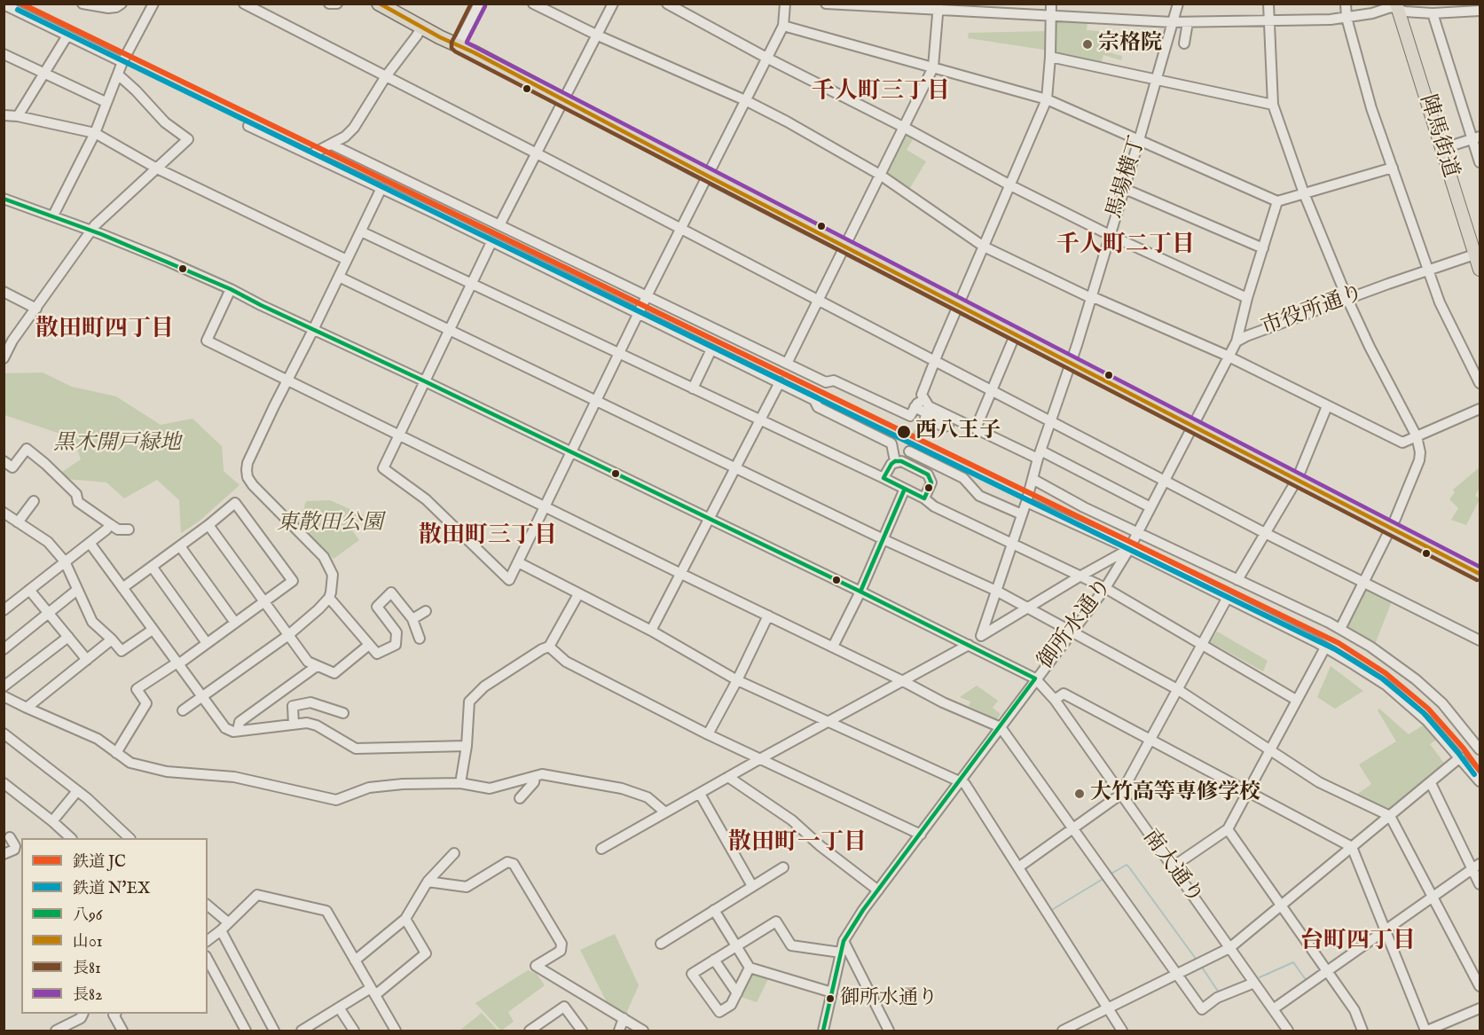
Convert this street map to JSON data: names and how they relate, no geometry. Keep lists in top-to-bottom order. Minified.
{"streets":{"main road":["陣馬街道"],"street":["馬場横丁","市役所通り","御所水通り","南大通り"]},"crossings":[["陣馬街道","市役所通り"],["市役所通り","御所水通り"],["御所水通り","南大通り"]],"districts":["千人町三丁目","千人町二丁目","散田町四丁目","散田町三丁目","散田町一丁目","台町四丁目"],"parks":["黒木開戸緑地","東散田公園"],"places":["宗格院","西八王子","大竹高等専修学校","御所水通り"],"lines":["rail line JC","transit line 山01","transit line 長81","transit line 長82","rail line N'EX","transit line 八96"],"legend":["鉄道 JC","鉄道 N'EX","八96","山01","長81","長82"]}
